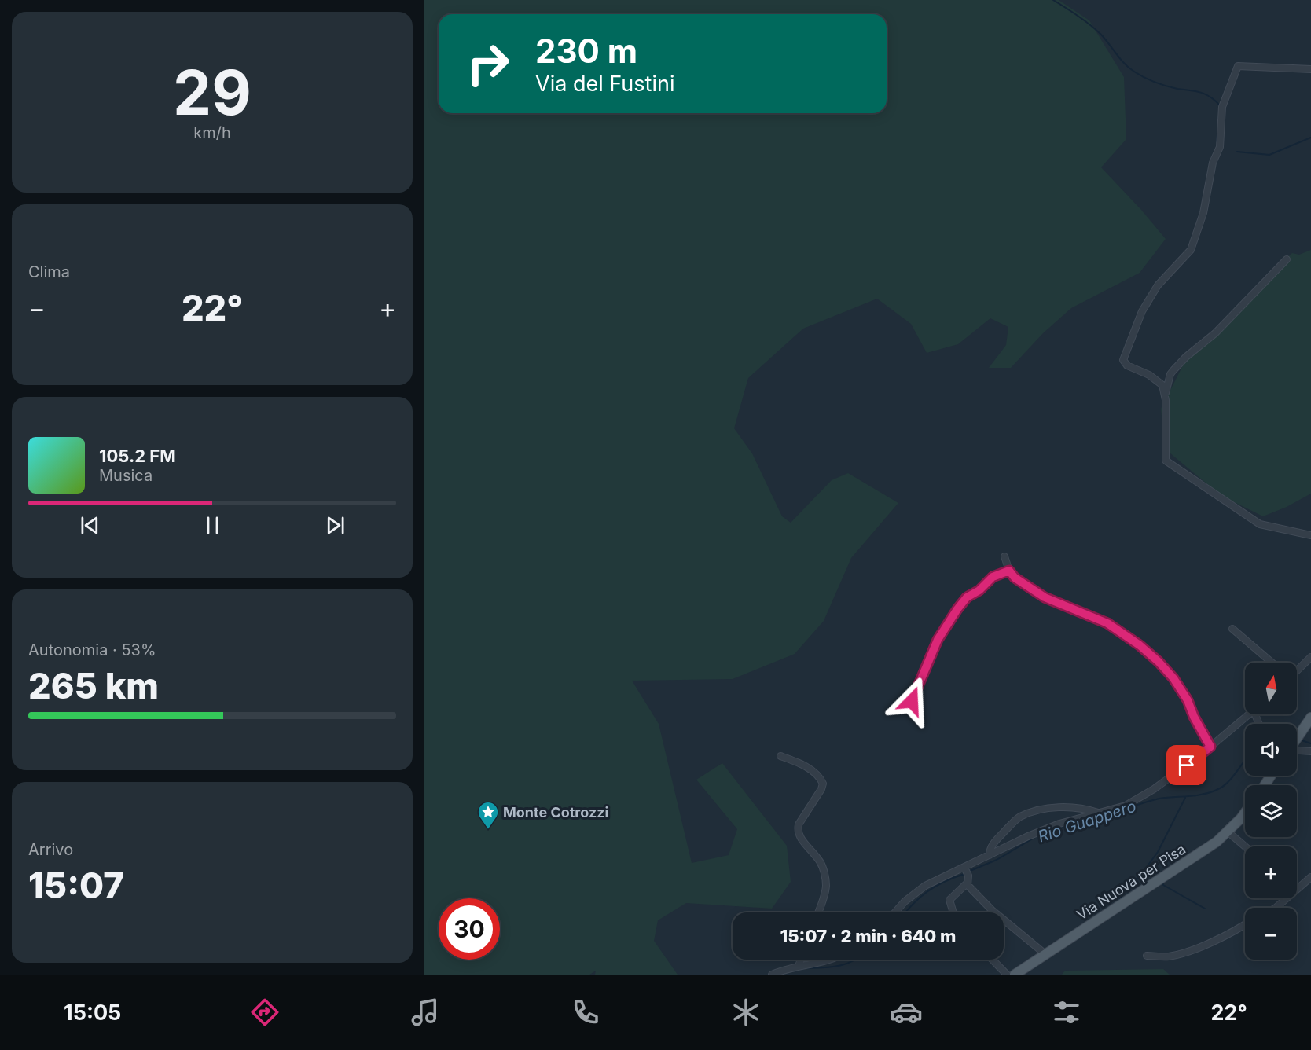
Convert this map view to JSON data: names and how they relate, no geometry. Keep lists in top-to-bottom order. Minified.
{"streets":{"main road":["Via Nuova per Pisa"]},"water":["Rio Guappero"],"places":{"place":["Monte Cotrozzi"]},"north":"top","page":{"tile":[["29","km/h"],"Clima",["Autonomia · 53%","265 km"],["Arrivo","15:07"]],"turn":["230 m","Via del Fustini"],"heat":["−","22°","+"],"song":["105.2 FM","Musica"],"map_buttons":["+","−"],"limit":"30","trip":"15:07 · 2 min · 640 m","tabs":["15:05","22°"]}}
